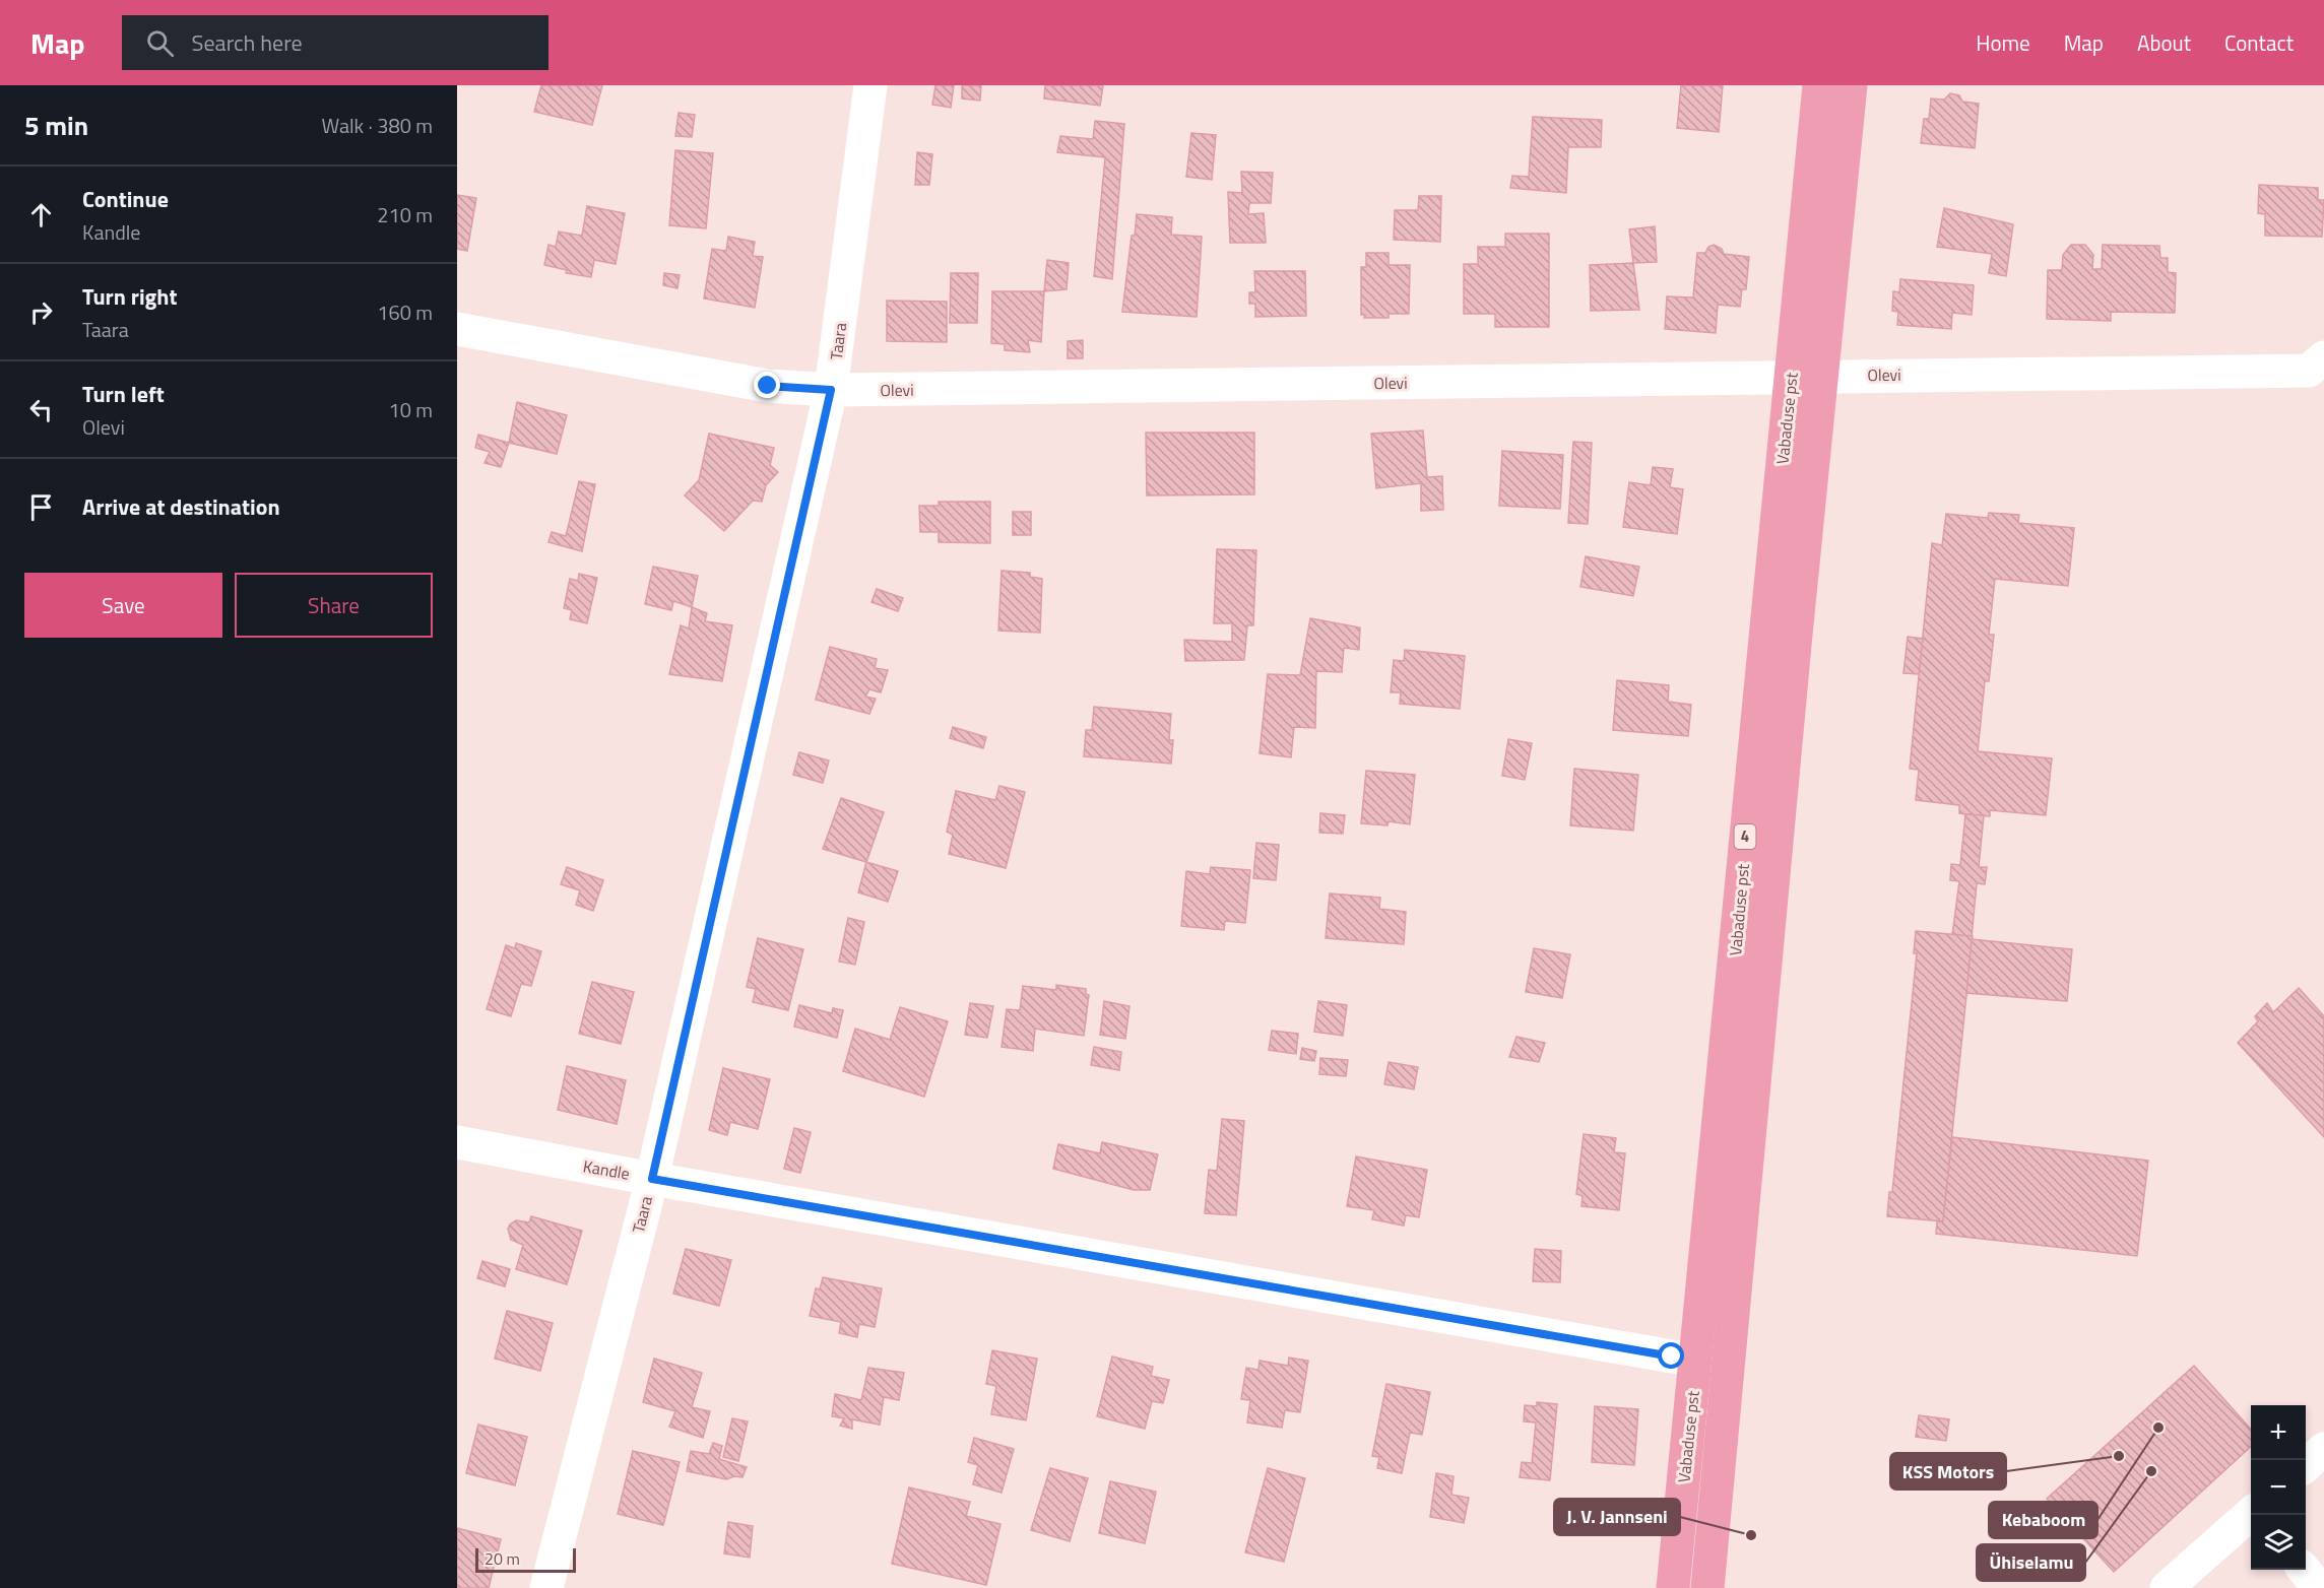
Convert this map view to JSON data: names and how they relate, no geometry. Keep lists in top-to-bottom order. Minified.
{"streets":{"highway":["Vabaduse pst","4"],"street":["Taara","Olevi","Kandle"]},"crossings":[["Taara","Olevi"],["Taara","Kandle"],["Olevi","Vabaduse pst"],["Vabaduse pst","Kandle"]],"places":["Kebaboom","KSS Motors","Ühiselamu","J. V. Jannseni"],"scale_bar":"20 m","page":{"header":"Map","search":"Search here","nav":["Home","Map","About","Contact"],"heading":["5 min","Walk · 380 m"],"list":[["Continue","Kandle","210 m"],["Turn right","Taara","160 m"],["Turn left","Olevi","10 m"],"Arrive at destination"],"buttons":["Save","Share"],"map_buttons":["+","−"],"scale":"20 m"}}
